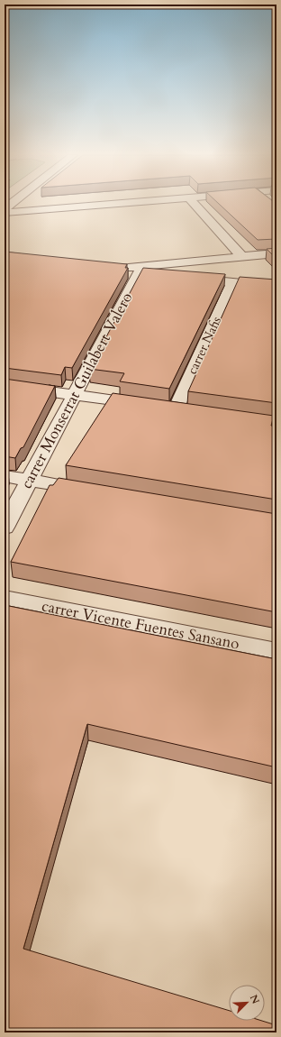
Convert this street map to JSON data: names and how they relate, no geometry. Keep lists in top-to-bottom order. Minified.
{"streets":{"street":["carrer Nafis","carrer Monserrat Guilabert Valero","carrer Vicente Fuentes Sansano"]},"crossings":[["carrer Nafis","carrer Monserrat Guilabert Valero"]],"north":"top right"}
